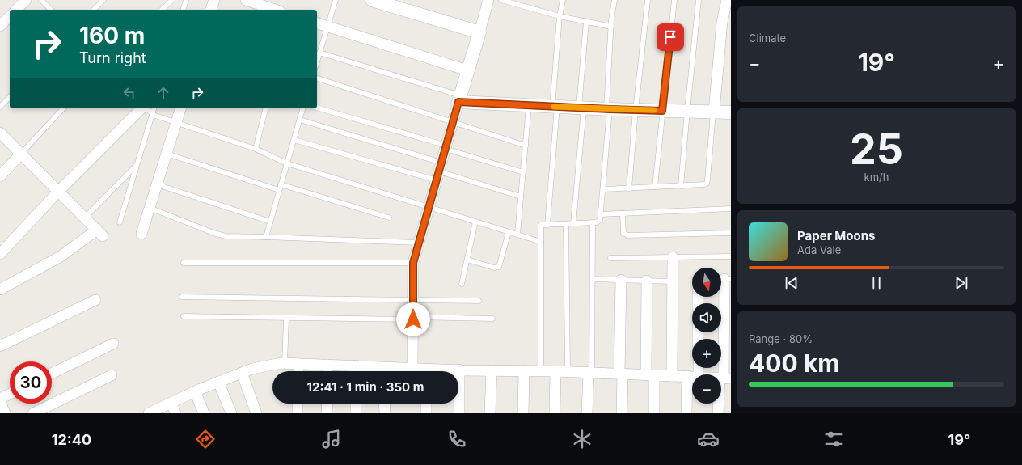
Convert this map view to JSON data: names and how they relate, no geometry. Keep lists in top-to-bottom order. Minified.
{"north":"bottom","page":{"tile":["Climate",["25","km/h"],["Range · 80%","400 km"]],"turn":["160 m","Turn right"],"heat":["−","19°","+"],"song":["Paper Moons","Ada Vale"],"map_buttons":["+","−"],"limit":"30","trip":"12:41 · 1 min · 350 m","tabs":["12:40","19°"]}}
